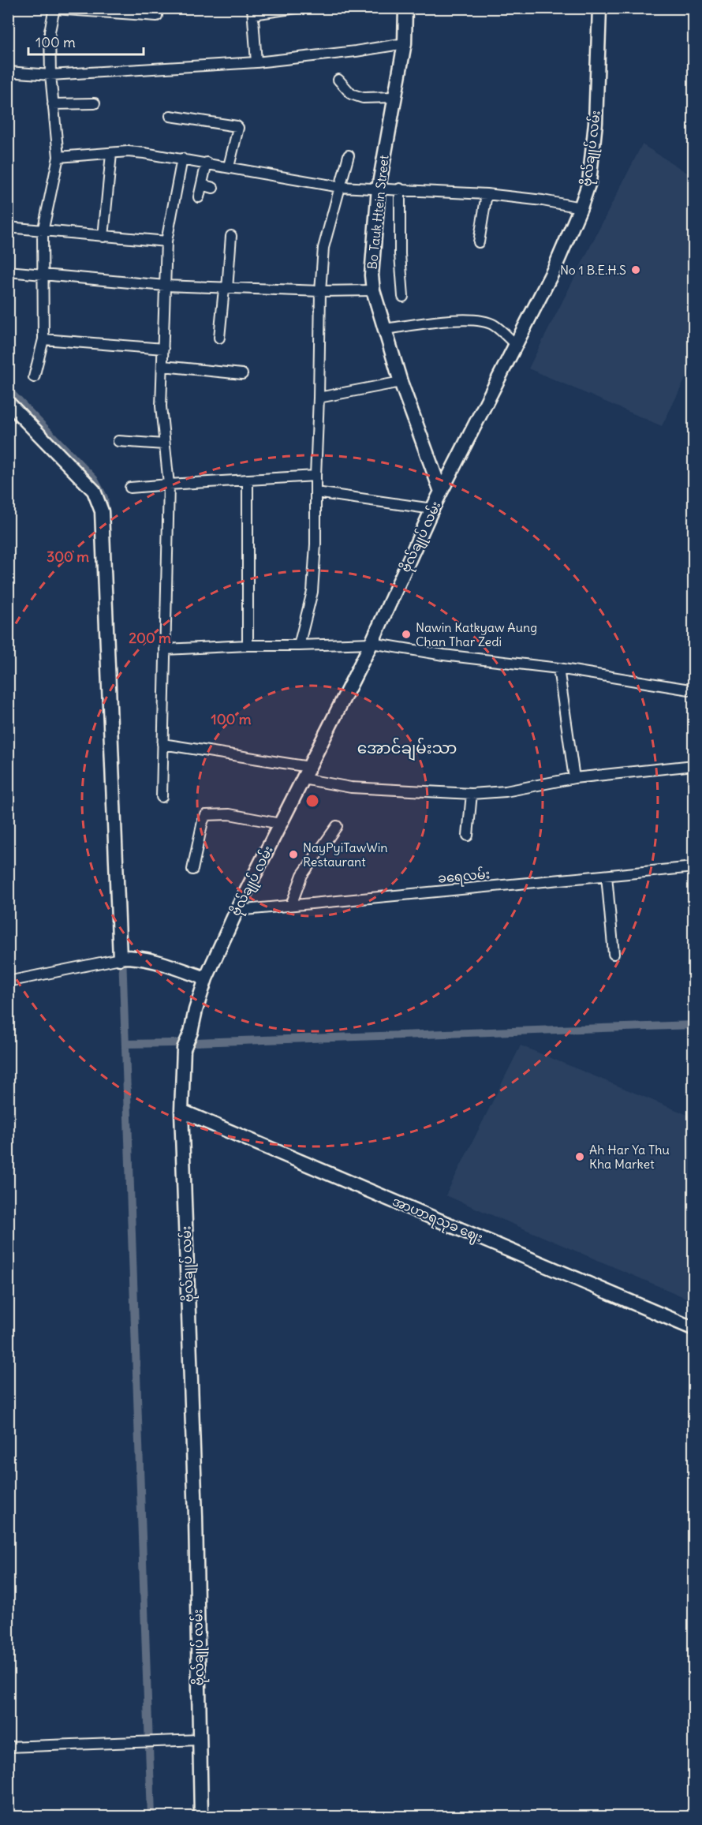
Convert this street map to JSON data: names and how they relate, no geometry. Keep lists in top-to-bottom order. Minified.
{"streets":{"main road":["ဗိုလ်ချုပ် လမ်း","Bo Tauk Htein Street","အာဟာရသုခ ဈေး"],"street":["ခရေလမ်း"]},"crossings":[["ဗိုလ်ချုပ် လမ်း","Bo Tauk Htein Street"],["ဗိုလ်ချုပ် လမ်း","ခရေလမ်း"],["ဗိုလ်ချုပ် လမ်း","အာဟာရသုခ ဈေး"]],"districts":["အောင်ချမ်းသာ"],"places":["No 1 B.E.H.S","Nawin Katkyaw Aung Chan Thar Zedi","NayPyiTawWin Restaurant","Ah Har Ya Thu Kha Market"],"scale_bar":"100 m","rings":["300 m","200 m","100 m"]}
